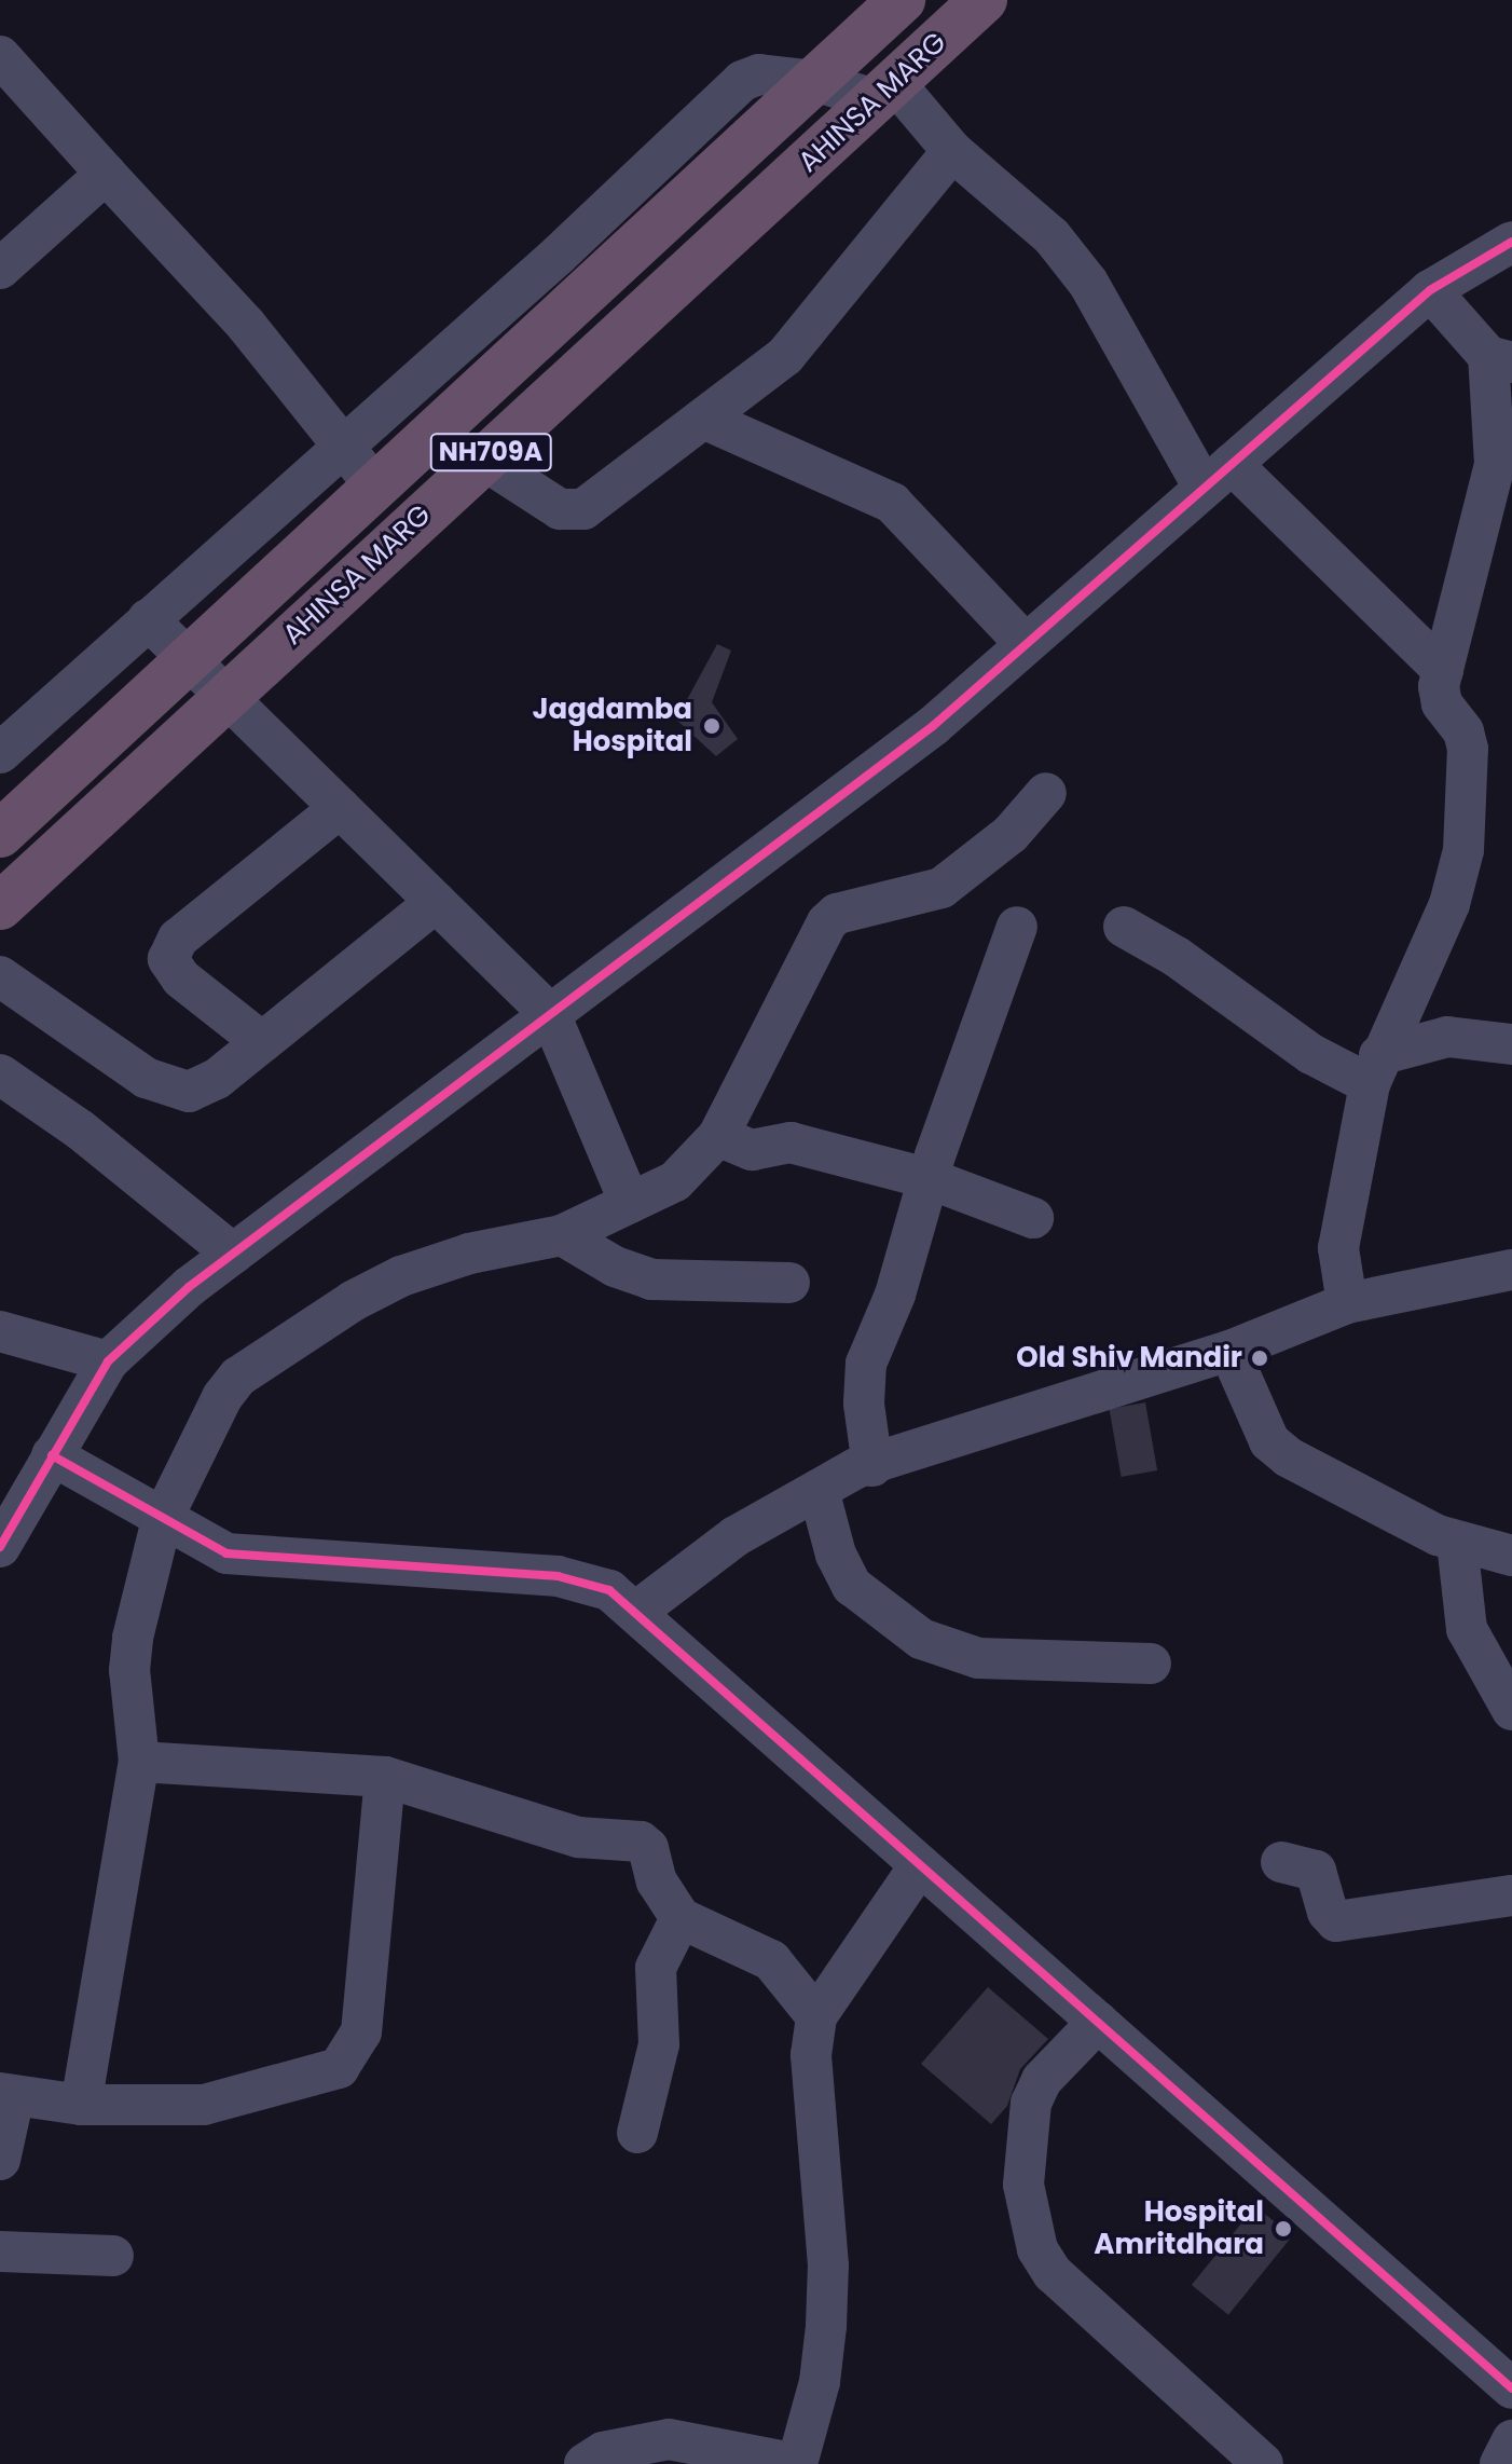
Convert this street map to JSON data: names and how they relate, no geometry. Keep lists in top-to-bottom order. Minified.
{"streets":{"highway":["AHINSA MARG","NH709A"]},"places":["Jagdamba Hospital","Old Shiv Mandir","Hospital Amritdhara"]}
